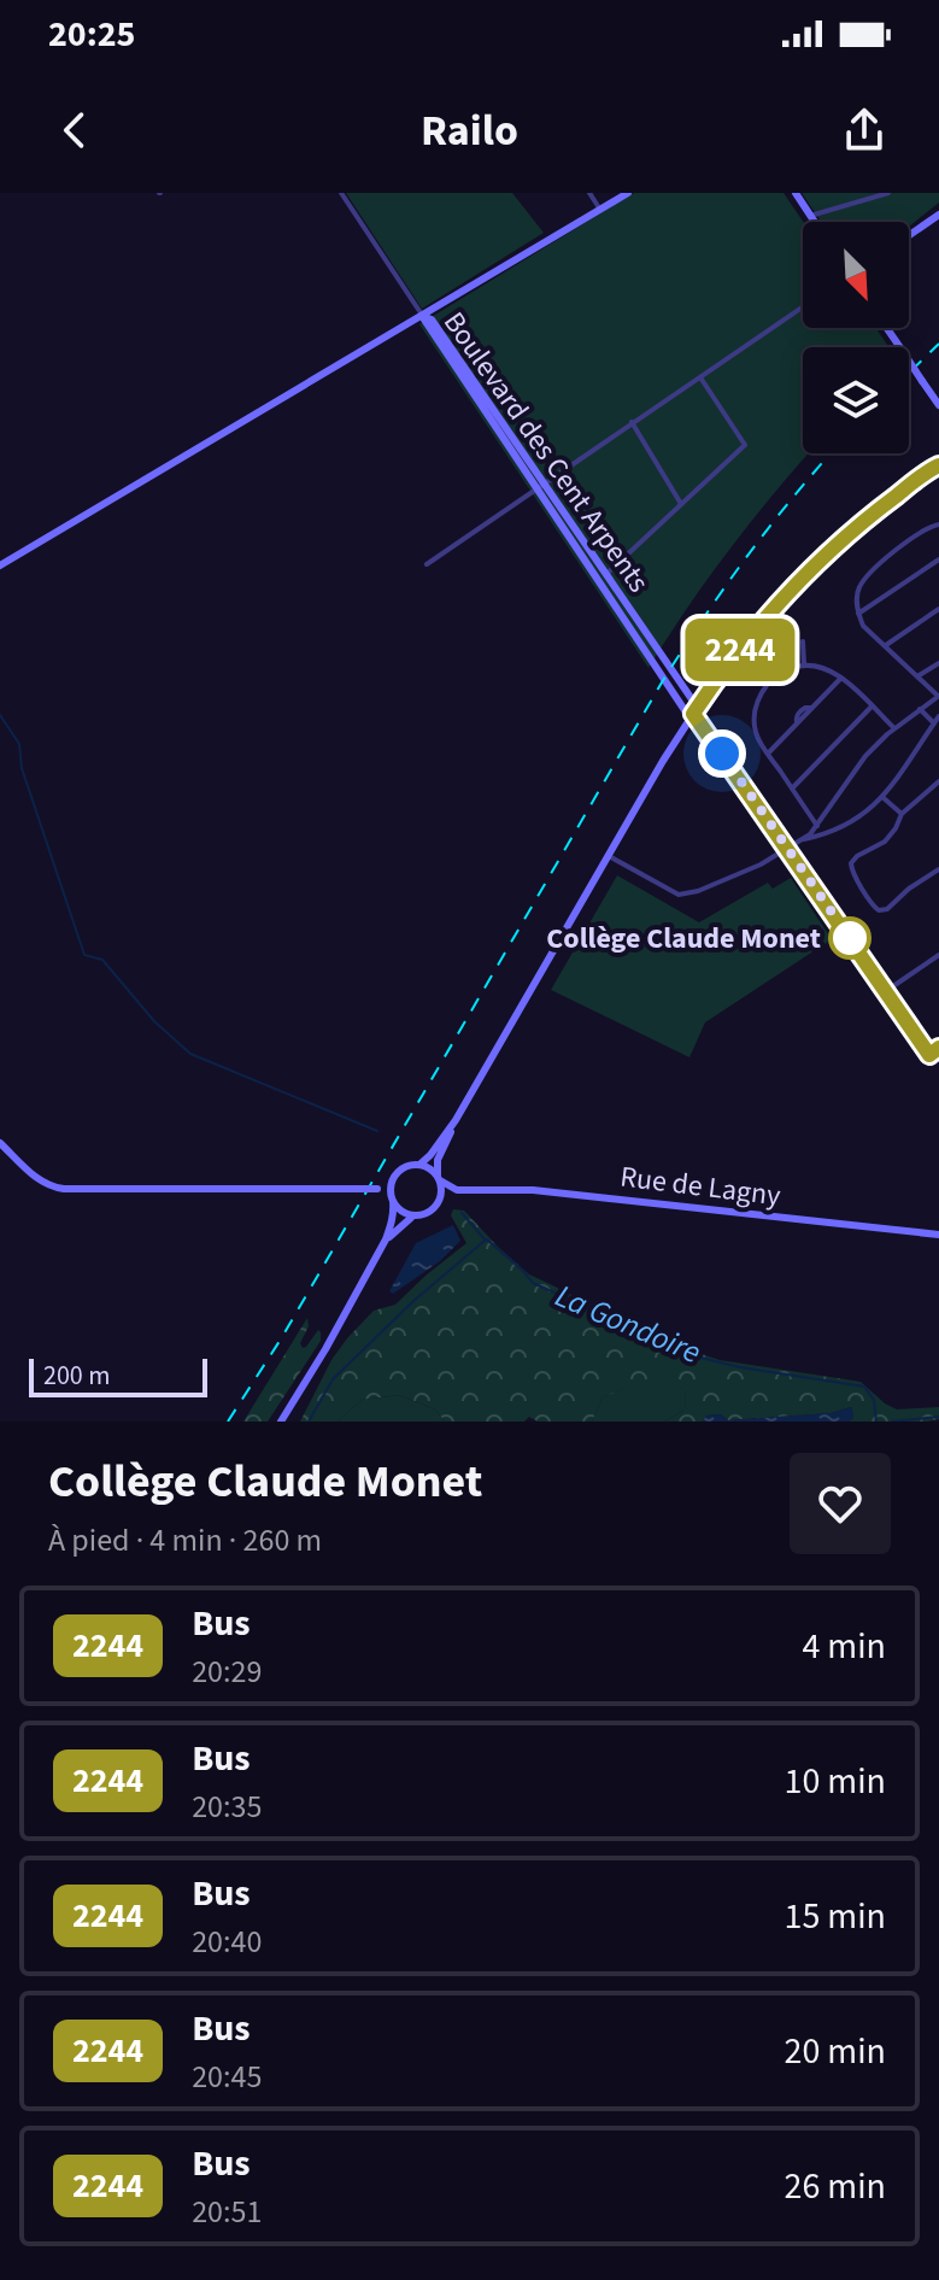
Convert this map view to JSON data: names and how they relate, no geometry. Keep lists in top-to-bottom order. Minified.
{"streets":{"main road":["Boulevard des Cent Arpents","Rue de Lagny"]},"water":["La Gondoire"],"places":["Collège Claude Monet"],"lines":["bus line 2244"],"scale_bar":"200 m","north":"bottom right","page":{"status":"20:25","header":"Railo","on_map":"2244","scale":"200 m","heading":["Collège Claude Monet","À pied · 4 min · 260 m"],"list":[{"mark":"2244","name":"Bus","note":"20:29","value":"4 min"},{"mark":"2244","name":"Bus","note":"20:35","value":"10 min"},{"mark":"2244","name":"Bus","note":"20:40","value":"15 min"},{"mark":"2244","name":"Bus","note":"20:45","value":"20 min"},{"mark":"2244","name":"Bus","note":"20:51","value":"26 min"}]}}
